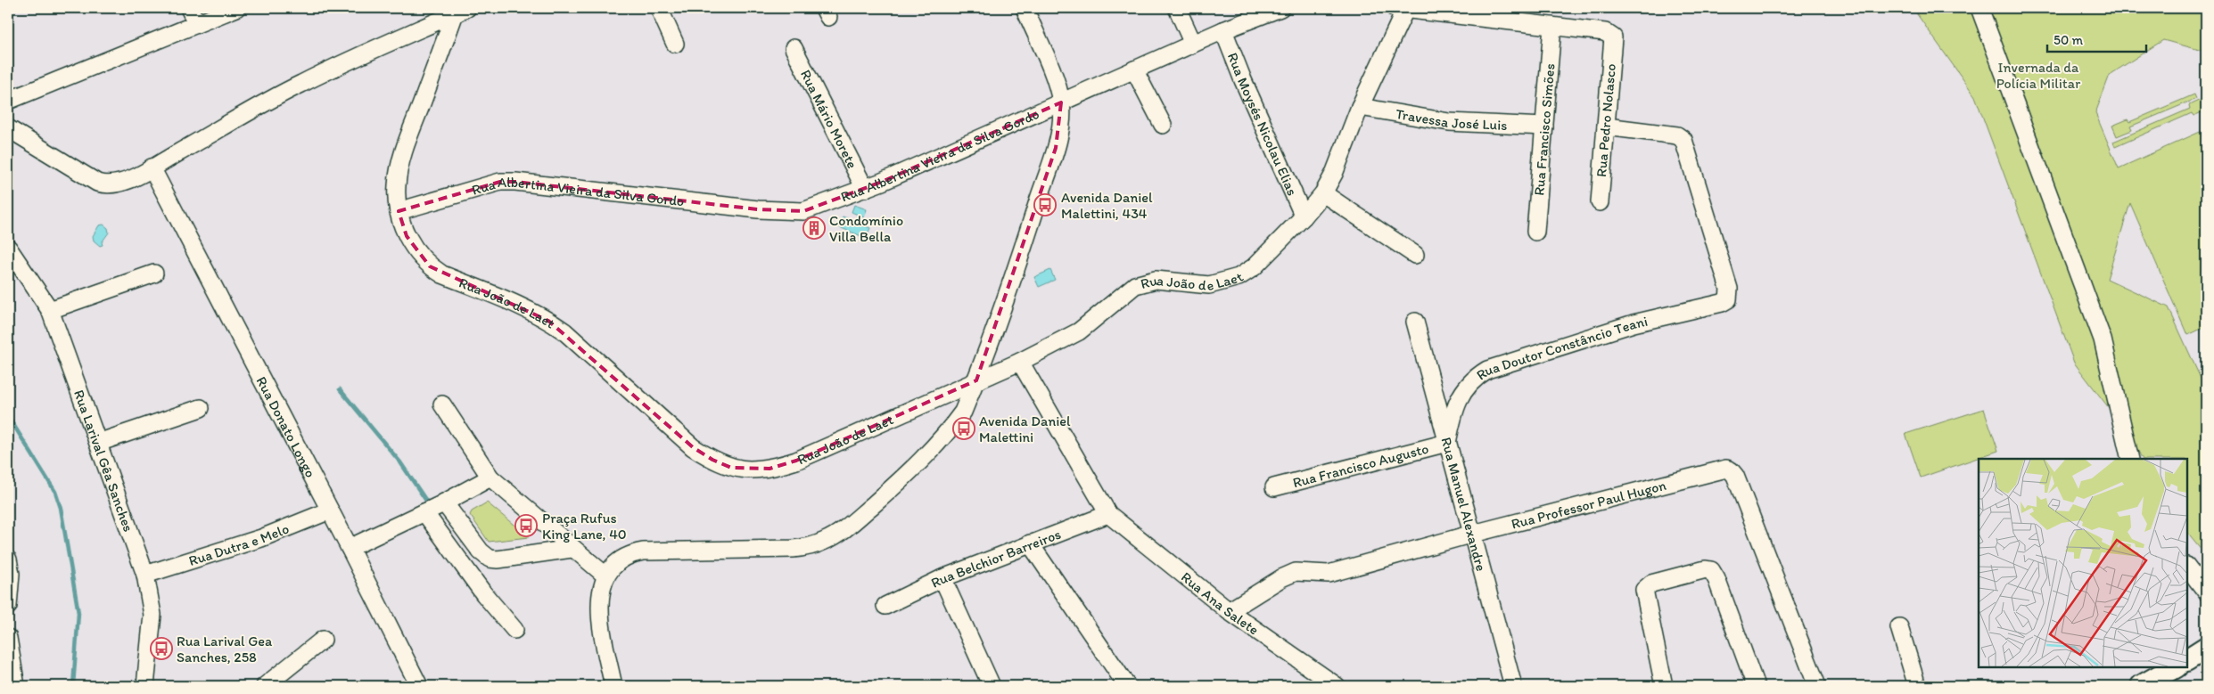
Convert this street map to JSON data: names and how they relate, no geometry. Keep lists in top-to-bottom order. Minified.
{"streets":{"street":["Rua Mário Morete","Travessa José Luis","Rua Pedro Nolasco","Rua Moysés Nicolau Elias","Rua Francisco Simões","Rua Albertina Vieira da Silva Gordo","Rua João de Laet","Rua Doutor Constâncio Teani","Rua Donato Longo","Rua Larival Gêa Sanches","Rua Francisco Augusto","Rua Professor Paul Hugon","Rua Manuel Alexandre","Rua Dutra e Melo","Rua Belchior Barreiros","Rua Ana Salete"]},"crossings":[["Rua Mário Morete","Rua Albertina Vieira da Silva Gordo"],["Travessa José Luis","Rua Francisco Simões"],["Travessa José Luis","Rua João de Laet"],["Rua Pedro Nolasco","Rua Francisco Simões"],["Rua Pedro Nolasco","Rua Doutor Constâncio Teani"],["Rua Moysés Nicolau Elias","Rua Albertina Vieira da Silva Gordo"],["Rua Moysés Nicolau Elias","Rua João de Laet"],["Rua Albertina Vieira da Silva Gordo","Rua João de Laet"],["Rua João de Laet","Rua Donato Longo"],["Rua Doutor Constâncio Teani","Rua Francisco Augusto"],["Rua Doutor Constâncio Teani","Rua Manuel Alexandre"],["Rua Donato Longo","Rua Dutra e Melo"],["Rua Larival Gêa Sanches","Rua Dutra e Melo"],["Rua Francisco Augusto","Rua Manuel Alexandre"],["Rua Professor Paul Hugon","Rua Manuel Alexandre"],["Rua Professor Paul Hugon","Rua Ana Salete"],["Rua Belchior Barreiros","Rua Ana Salete"]],"parks":["Invernada da Polícia Militar"],"places":{"bus stop":["Avenida Daniel Malettini, 434","Avenida Daniel Malettini","Praça Rufus King Lane, 40","Rua Larival Gea Sanches, 258"],"building":["Condomínio Villa Bella"]},"scale_bar":"50 m"}
